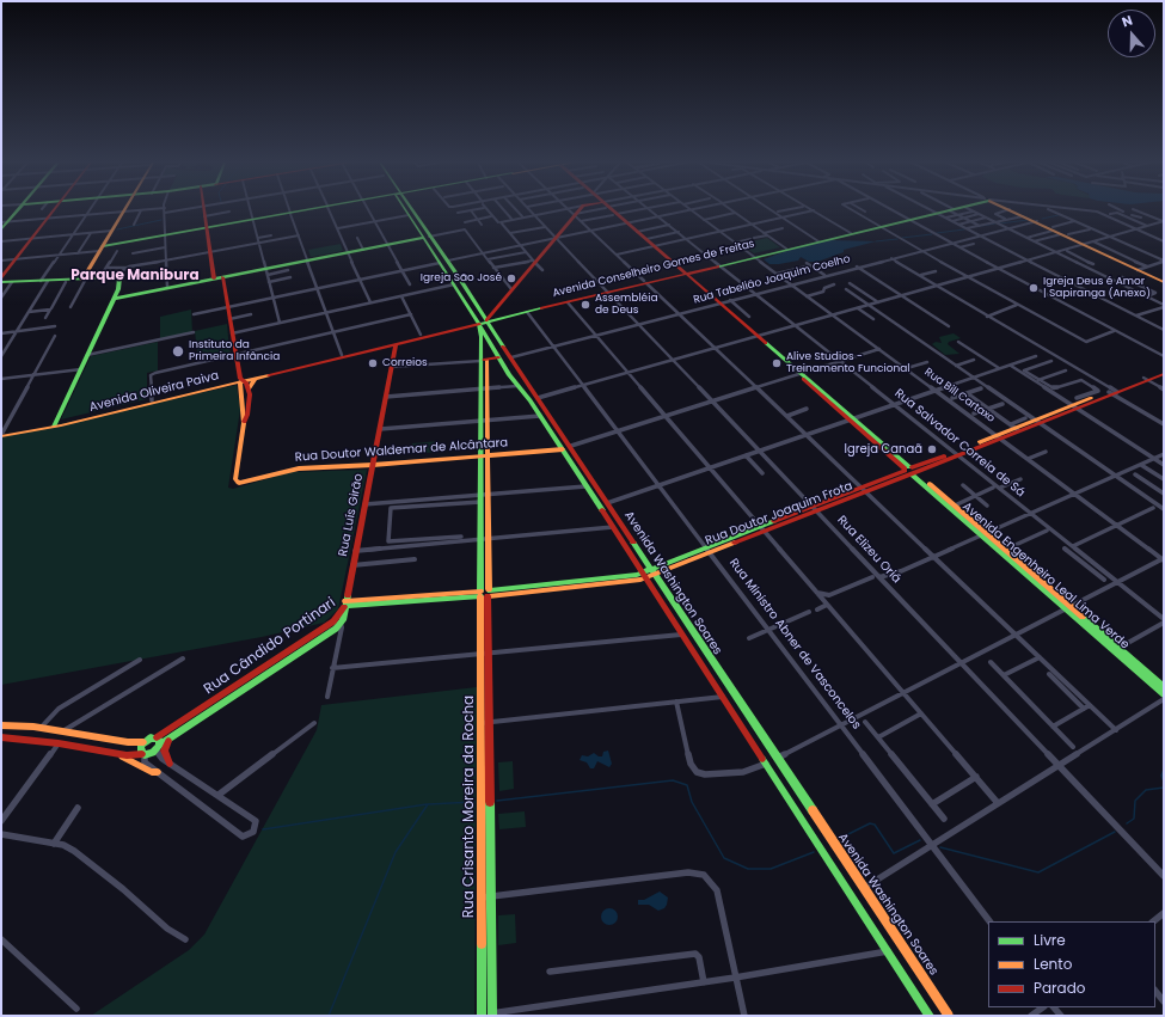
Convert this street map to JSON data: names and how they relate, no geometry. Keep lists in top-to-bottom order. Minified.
{"streets":{"main road":["Avenida Conselheiro Gomes de Freitas","Avenida Oliveira Paiva","Rua Doutor Waldemar de Alcântara","Rua Doutor Joaquim Frota","Rua Luís Girão","Avenida Engenheiro Leal Lima Verde","Avenida Washington Soares","Rua Cândido Portinari","Rua Crisanto Moreira da Rocha"],"street":["Rua Tabelião Joaquim Coelho","Rua Bill Cartaxo","Rua Salvador Correia de Sá","Rua Elizeu Oriá","Rua Ministro Abner de Vasconcelos"]},"crossings":[["Avenida Conselheiro Gomes de Freitas","Avenida Oliveira Paiva"],["Avenida Conselheiro Gomes de Freitas","Rua Bill Cartaxo"],["Avenida Conselheiro Gomes de Freitas","Rua Salvador Correia de Sá"],["Avenida Conselheiro Gomes de Freitas","Rua Elizeu Oriá"],["Avenida Conselheiro Gomes de Freitas","Avenida Engenheiro Leal Lima Verde"],["Avenida Conselheiro Gomes de Freitas","Avenida Washington Soares"],["Avenida Conselheiro Gomes de Freitas","Rua Ministro Abner de Vasconcelos"],["Avenida Conselheiro Gomes de Freitas","Rua Crisanto Moreira da Rocha"],["Rua Tabelião Joaquim Coelho","Rua Bill Cartaxo"],["Rua Tabelião Joaquim Coelho","Rua Salvador Correia de Sá"],["Rua Tabelião Joaquim Coelho","Rua Elizeu Oriá"],["Rua Tabelião Joaquim Coelho","Avenida Engenheiro Leal Lima Verde"],["Rua Tabelião Joaquim Coelho","Avenida Washington Soares"],["Rua Tabelião Joaquim Coelho","Rua Ministro Abner de Vasconcelos"],["Avenida Oliveira Paiva","Rua Luís Girão"],["Avenida Oliveira Paiva","Avenida Washington Soares"],["Avenida Oliveira Paiva","Rua Crisanto Moreira da Rocha"],["Rua Bill Cartaxo","Rua Doutor Joaquim Frota"],["Rua Salvador Correia de Sá","Rua Doutor Joaquim Frota"],["Rua Doutor Waldemar de Alcântara","Rua Luís Girão"],["Rua Doutor Waldemar de Alcântara","Avenida Washington Soares"],["Rua Doutor Waldemar de Alcântara","Rua Crisanto Moreira da Rocha"],["Rua Doutor Joaquim Frota","Rua Luís Girão"],["Rua Doutor Joaquim Frota","Rua Elizeu Oriá"],["Rua Doutor Joaquim Frota","Avenida Engenheiro Leal Lima Verde"],["Rua Doutor Joaquim Frota","Avenida Washington Soares"],["Rua Doutor Joaquim Frota","Rua Ministro Abner de Vasconcelos"],["Rua Doutor Joaquim Frota","Rua Cândido Portinari"],["Rua Doutor Joaquim Frota","Rua Crisanto Moreira da Rocha"],["Rua Luís Girão","Rua Cândido Portinari"],["Avenida Washington Soares","Rua Crisanto Moreira da Rocha"]],"districts":["Parque Manibura"],"places":["Igreja São José","Igreja Deus é Amor | Sapiranga (Anexo)","Assembléia de Deus","Instituto da Primeira Infância","Correios","Alive Studios - Treinamento Funcional","Igreja Canaã"],"legend":["Livre","Lento","Parado"],"north":"top"}
